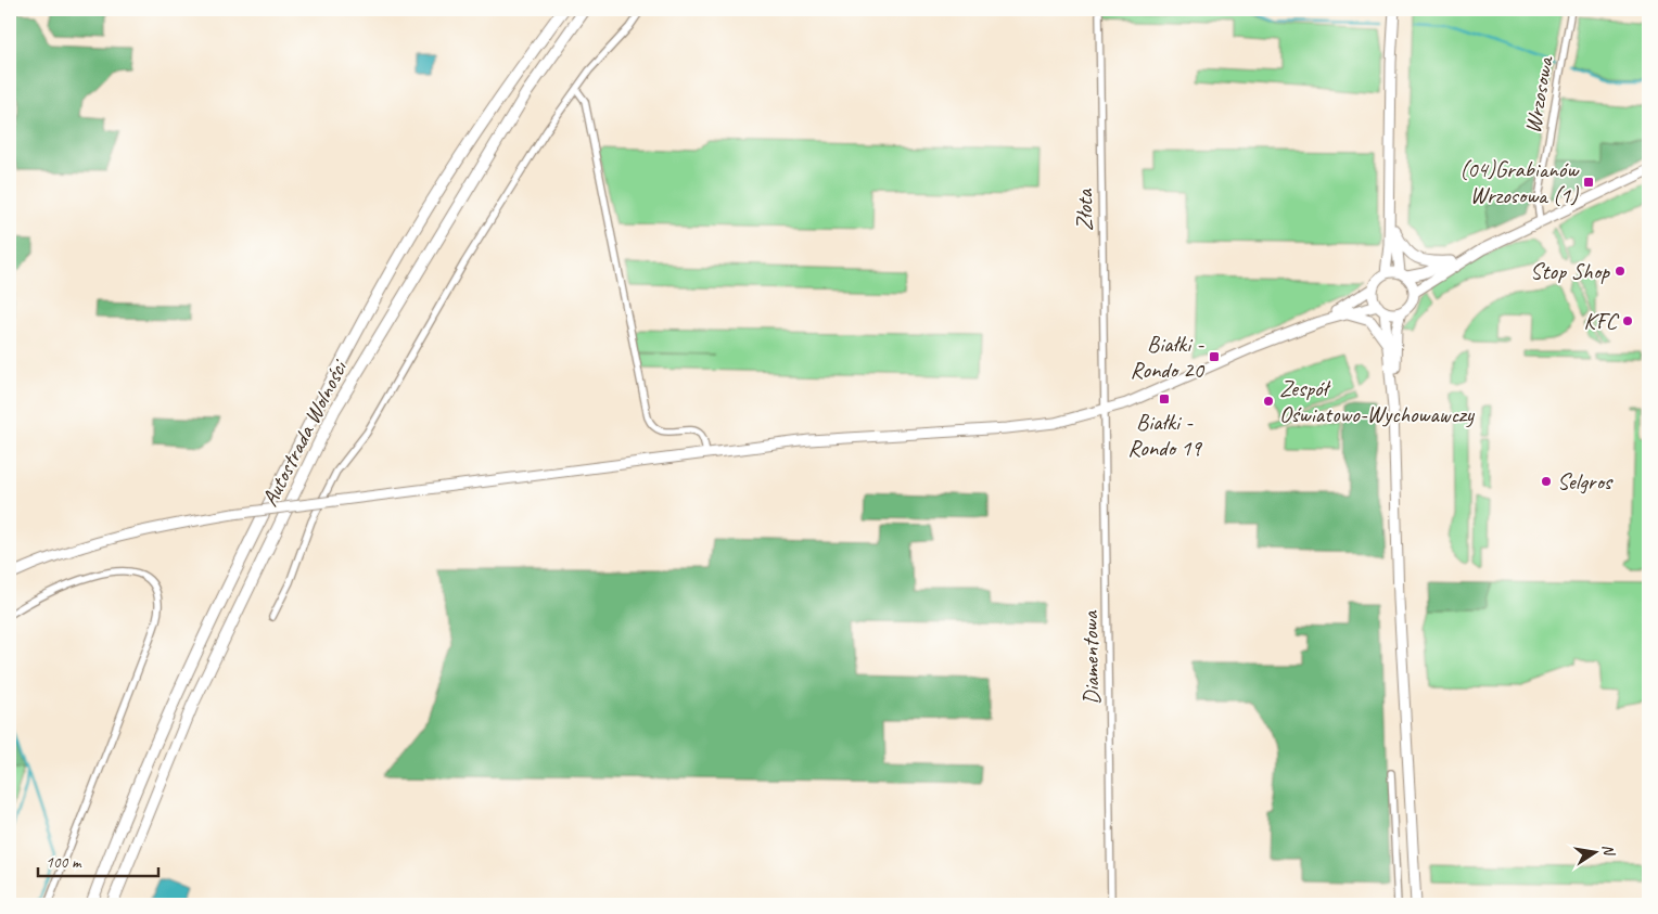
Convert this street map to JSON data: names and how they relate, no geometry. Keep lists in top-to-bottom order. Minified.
{"streets":{"highway":["Autostrada Wolności"],"street":["Wrzosowa","Złota","Diamentowa"]},"crossings":[["Złota","Diamentowa"]],"places":{"transit":["(04)Grabianów Wrzosowa (1)","Białki - Rondo 20","Białki - Rondo 19"],"other":["Stop Shop","KFC","Zespół Oświatowo-Wychowawczy","Selgros"]},"scale_bar":"100 m","north":"right"}
